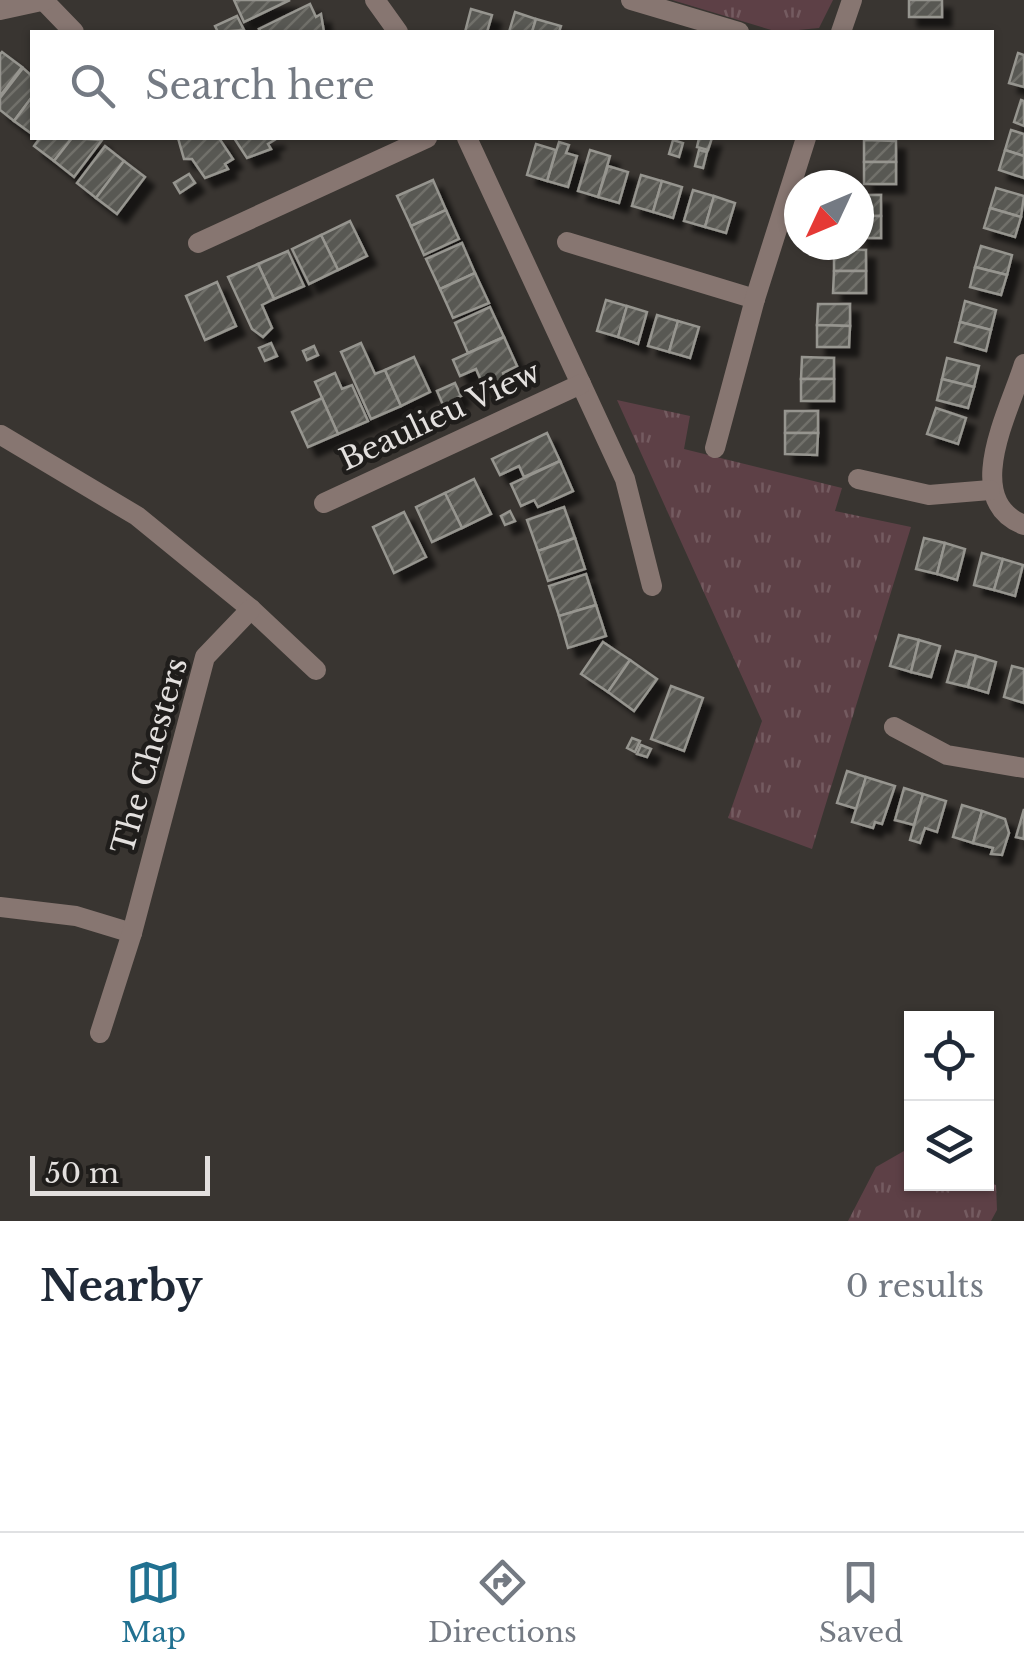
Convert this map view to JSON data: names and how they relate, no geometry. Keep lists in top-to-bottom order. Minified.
{"streets":{"street":["Beaulieu View","The Chesters"]},"scale_bar":"50 m","north":"bottom left","page":{"search":"Search here","scale":"50 m","heading":["Nearby","0 results"],"nav":["Map","Directions","Saved"]}}
